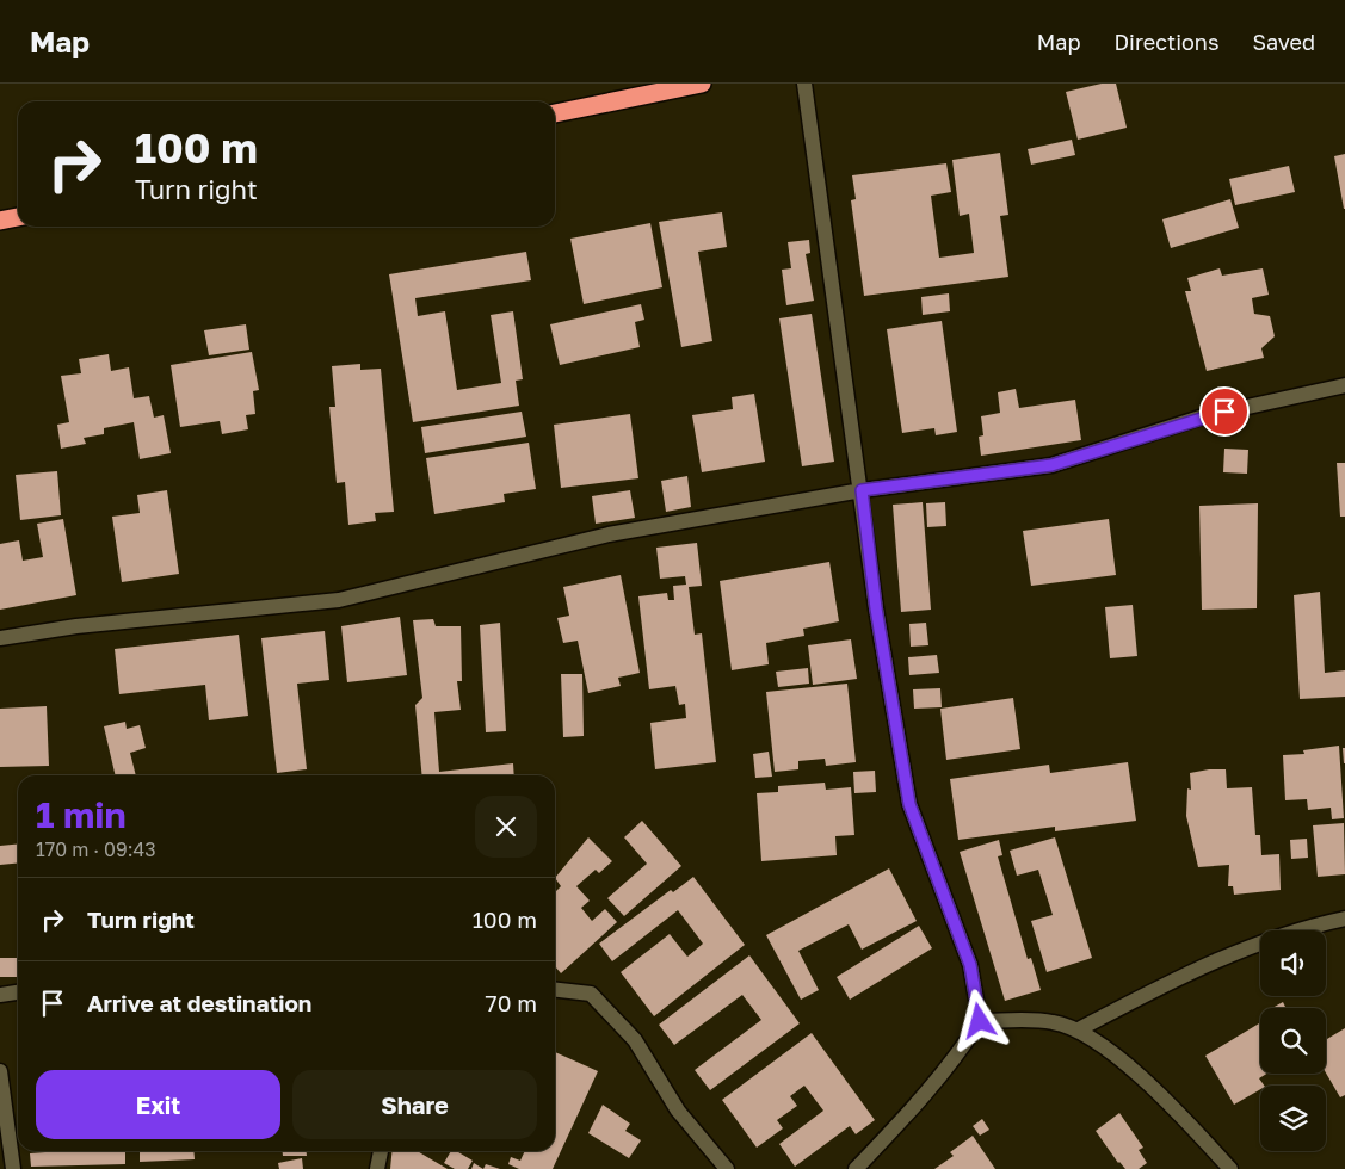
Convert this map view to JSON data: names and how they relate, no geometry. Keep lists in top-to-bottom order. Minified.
{"page":{"header":"Map","nav":["Map","Directions","Saved"],"turn":["100 m","Turn right"],"heading":["1 min","170 m · 09:43"],"list":[{"name":"Turn right","value":"100 m"},{"name":"Arrive at destination","value":"70 m"}],"buttons":["Exit","Share"]}}
